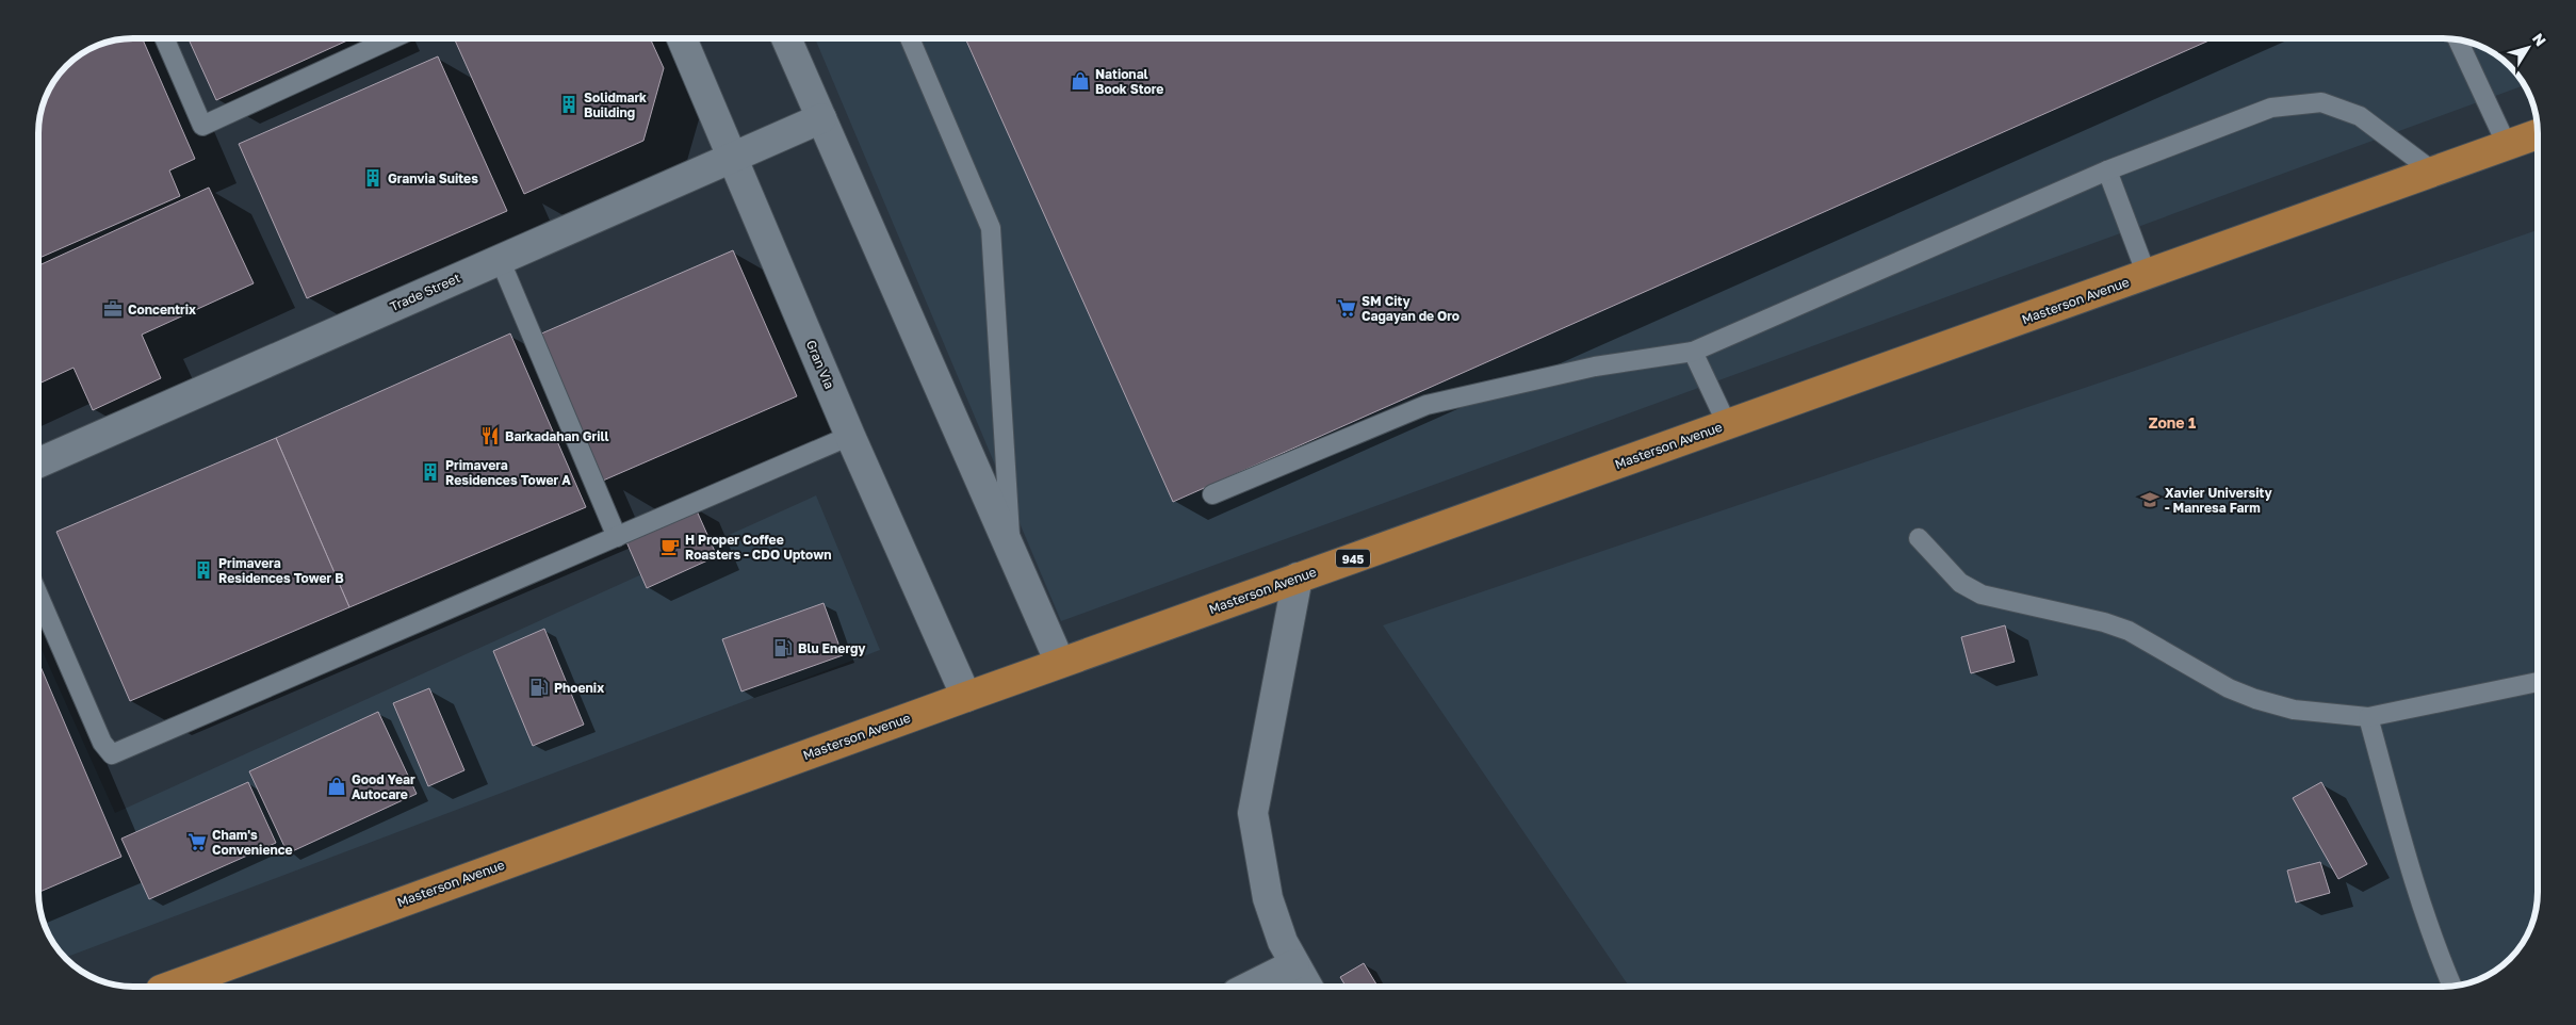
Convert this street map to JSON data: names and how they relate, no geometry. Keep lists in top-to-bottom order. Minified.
{"streets":{"main road":["Masterson Avenue","945"],"street":["Trade Street","Gran Via"]},"crossings":[["Trade Street","Gran Via"],["Masterson Avenue","Gran Via"]],"districts":["Zone 1"],"places":{"shop":["National Book Store","Good Year Autocare"],"building":["Solidmark Building","Granvia Suites","Primavera Residences Tower A","Primavera Residences Tower B"],"supermarket":["SM City Cagayan de Oro","Cham's Convenience"],"office":["Concentrix"],"restaurant":["Barkadahan Grill"],"school or university":["Xavier University - Manresa Farm"],"cafe":["H Proper Coffee Roasters - CDO Uptown"],"fuel station":["Blu Energy","Phoenix"]},"north":"top right"}
